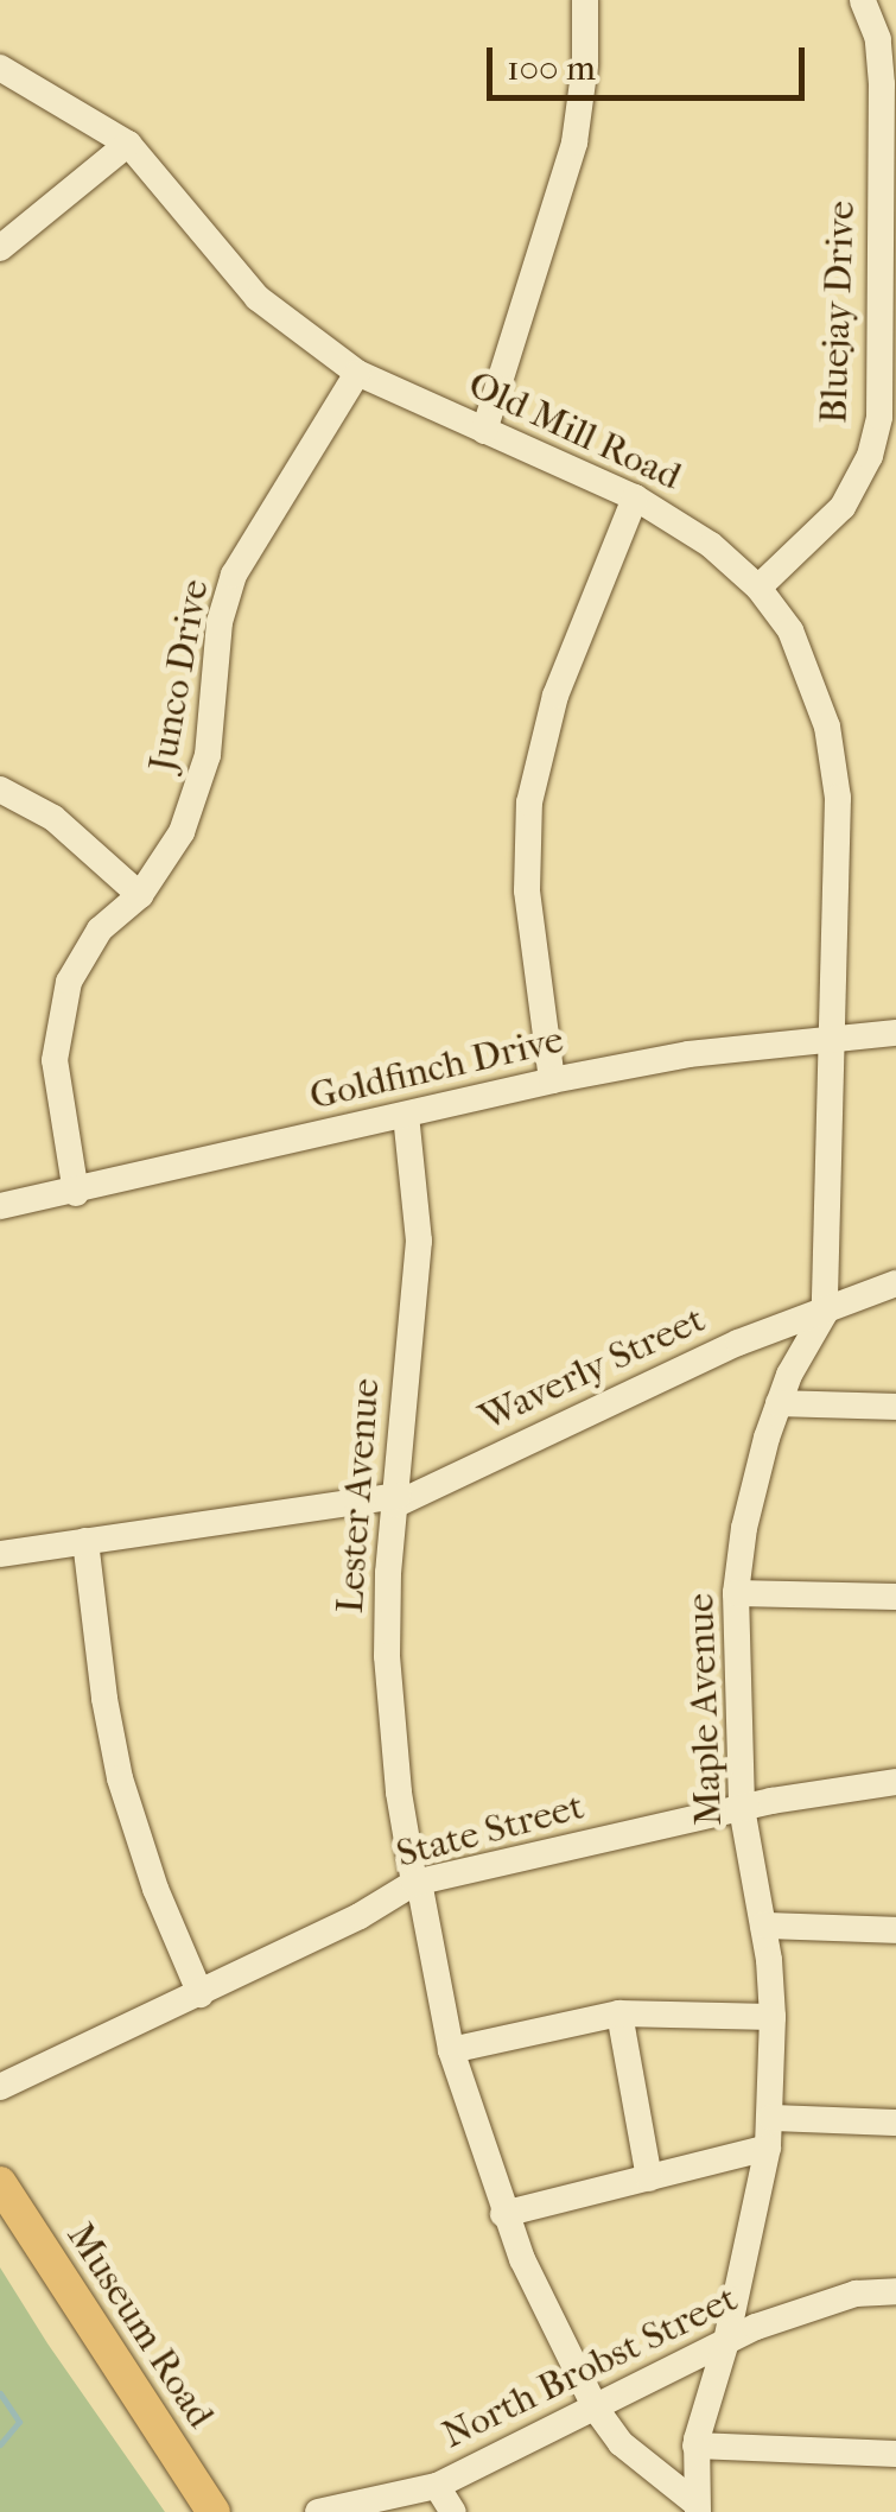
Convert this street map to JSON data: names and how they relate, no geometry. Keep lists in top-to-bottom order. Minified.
{"streets":{"main road":["Museum Road"],"street":["Bluejay Drive","Old Mill Road","Junco Drive","Goldfinch Drive","Waverly Street","Lester Avenue","Maple Avenue","State Street","North Brobst Street"]},"crossings":[["Bluejay Drive","Old Mill Road"],["Old Mill Road","Junco Drive"],["Old Mill Road","Goldfinch Drive"],["Old Mill Road","Waverly Street"],["Old Mill Road","Maple Avenue"],["Junco Drive","Goldfinch Drive"],["Goldfinch Drive","Lester Avenue"],["Waverly Street","Lester Avenue"],["Waverly Street","Maple Avenue"],["Lester Avenue","Maple Avenue"],["Lester Avenue","State Street"],["Lester Avenue","North Brobst Street"],["Maple Avenue","State Street"],["Maple Avenue","North Brobst Street"]],"scale_bar":"100 m"}
